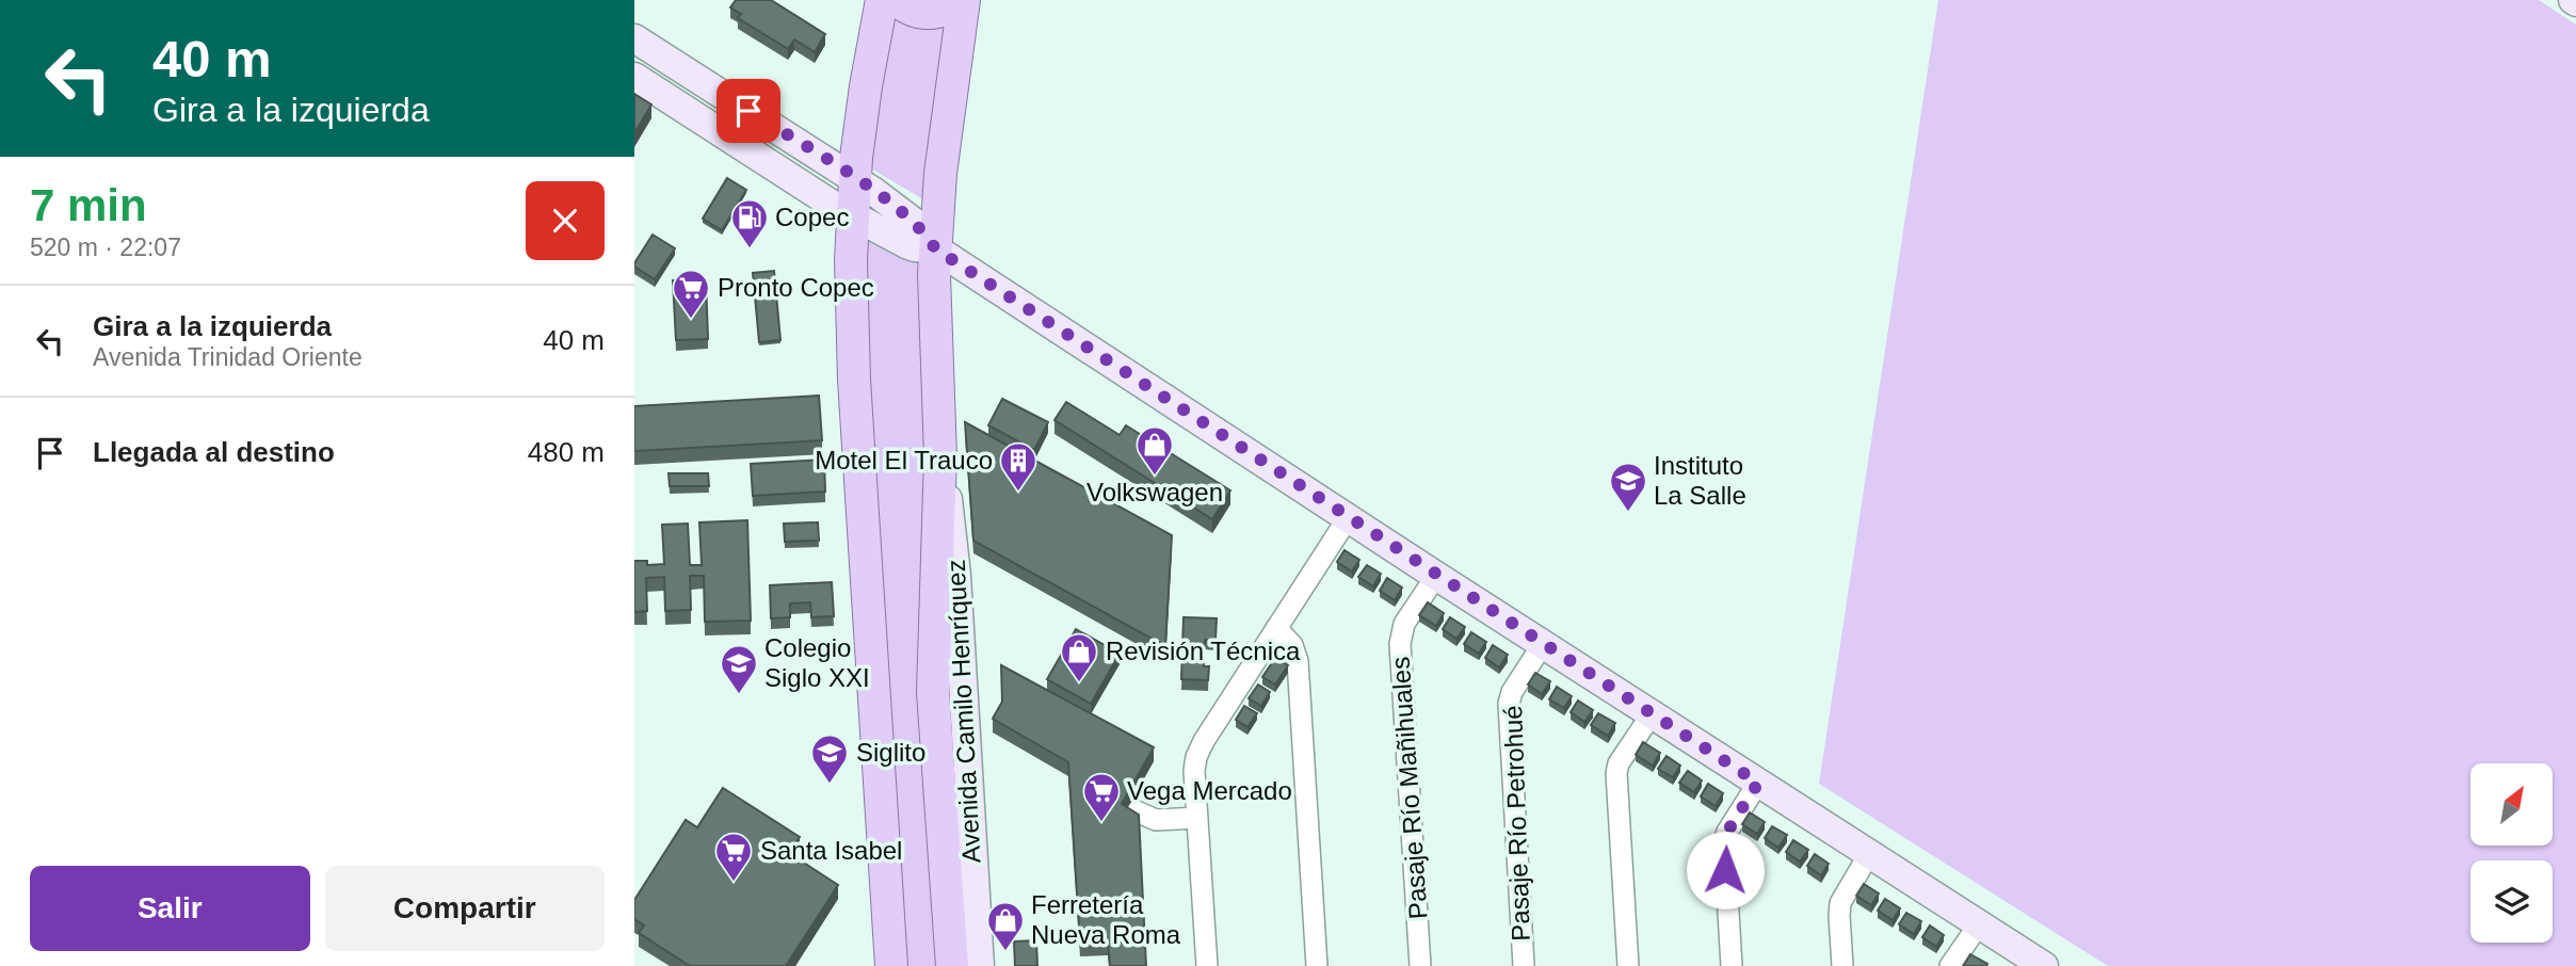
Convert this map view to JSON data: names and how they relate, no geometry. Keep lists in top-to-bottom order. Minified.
{"streets":{"main road":["Avenida Camilo Henríquez"],"street":["Pasaje Río Mañihuales","Pasaje Río Petrohué"]},"places":{"fuel station":["Copec"],"supermarket":["Pronto Copec","Vega Mercado","Santa Isabel"],"shop":["Volkswagen","Revisión Técnica","Ferretería Nueva Roma"],"building":["Motel El Trauco"],"school or university":["Instituto La Salle","Colegio Siglo XXI","Siglito"]},"north":"top right","page":{"turn":["40 m","Gira a la izquierda"],"heading":["7 min","520 m · 22:07"],"list":[{"name":"Gira a la izquierda","note":"Avenida Trinidad Oriente","value":"40 m"},{"name":"Llegada al destino","value":"480 m"}],"buttons":["Salir","Compartir"]}}
